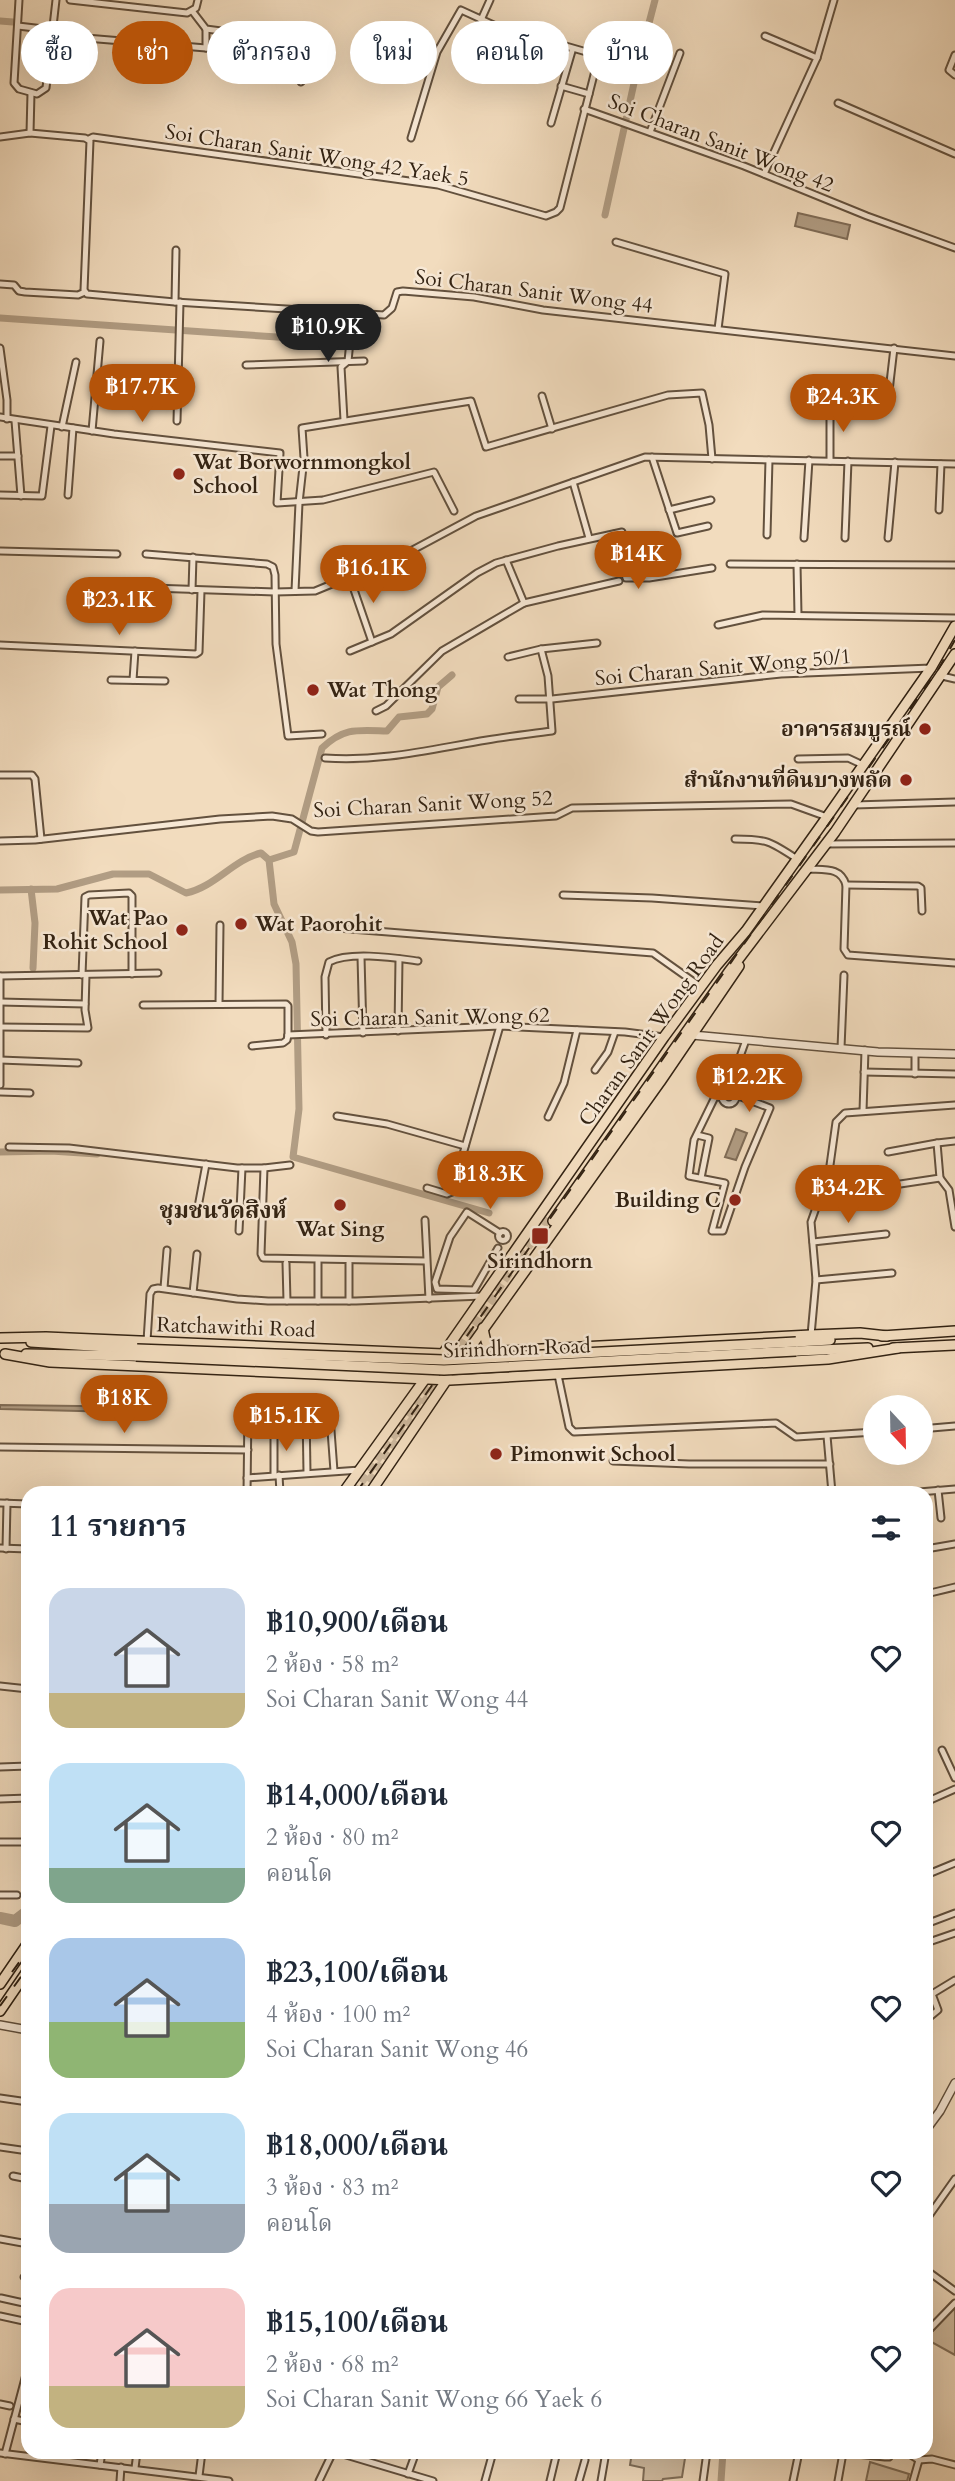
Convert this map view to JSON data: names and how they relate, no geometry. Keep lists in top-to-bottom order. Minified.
{"streets":{"main road":["Charan Sanit Wong Road","Ratchawithi Road","Sirindhorn Road"],"street":["Soi Charan Sanit Wong 42","Soi Charan Sanit Wong 42 Yaek 5","Soi Charan Sanit Wong 44","Soi Charan Sanit Wong 50/1","Soi Charan Sanit Wong 52","Soi Charan Sanit Wong 62"]},"crossings":[["Soi Charan Sanit Wong 42","Soi Charan Sanit Wong 42 Yaek 5"],["Soi Charan Sanit Wong 50/1","Charan Sanit Wong Road"],["Soi Charan Sanit Wong 52","Charan Sanit Wong Road"],["Soi Charan Sanit Wong 62","Charan Sanit Wong Road"],["Charan Sanit Wong Road","Ratchawithi Road"],["Charan Sanit Wong Road","Sirindhorn Road"],["Ratchawithi Road","Sirindhorn Road"]],"districts":["ชุมชนวัดสิงห์"],"places":{"other":["Wat Borwornmongkol School","Wat Thong","อาคารสมบูรณ์","สำนักงานที่ดินบางพลัด","Wat Paorohit","Wat Pao Rohit School","Building C","Wat Sing","Pimonwit School"],"transit":["Sirindhorn"]},"north":"bottom","page":{"chip":["ซื้อ","เช่า","ตัวกรอง","ใหม่","คอนโด","บ้าน"],"price":["฿10.9K","฿17.7K","฿24.3K","฿14K","฿16.1K","฿23.1K","฿12.2K","฿18.3K","฿34.2K","฿18K","฿15.1K"],"heading":"11 รายการ","list":[{"name":"฿10,900/เดือน","note":"2 ห้อง · 58 m² · Soi Charan Sanit Wong 44"},{"name":"฿14,000/เดือน","note":"2 ห้อง · 80 m² · คอนโด"},{"name":"฿23,100/เดือน","note":"4 ห้อง · 100 m² · Soi Charan Sanit Wong 46"},{"name":"฿18,000/เดือน","note":"3 ห้อง · 83 m² · คอนโด"},{"name":"฿15,100/เดือน","note":"2 ห้อง · 68 m² · Soi Charan Sanit Wong 66 Yaek 6"}]}}
